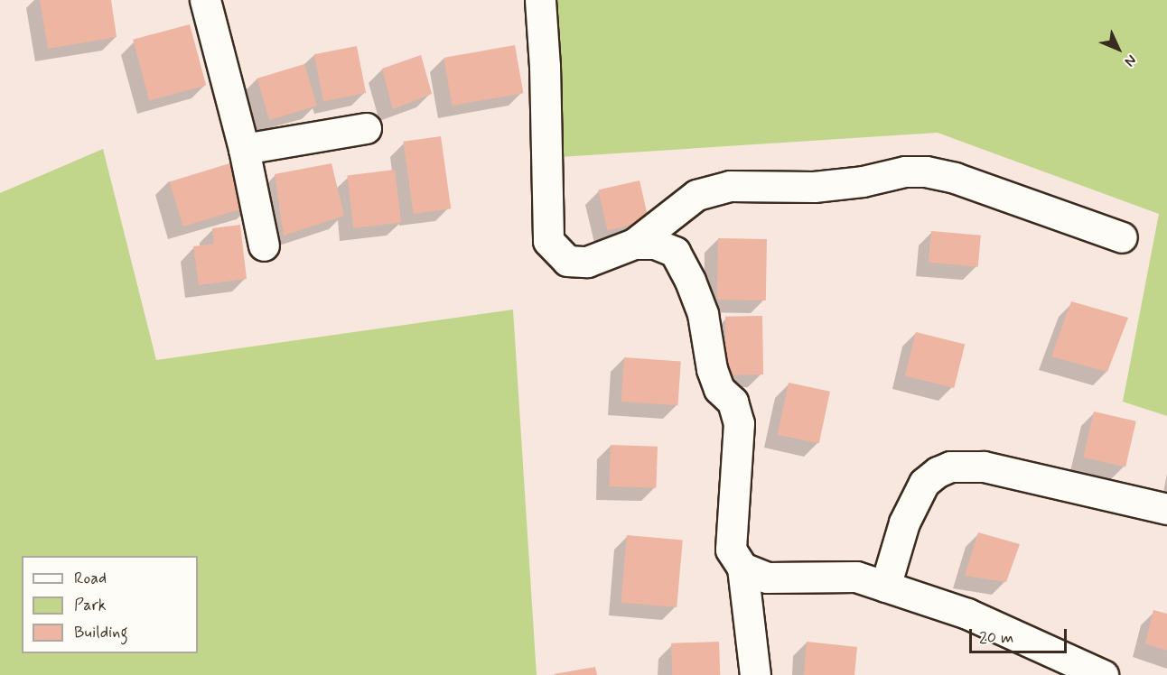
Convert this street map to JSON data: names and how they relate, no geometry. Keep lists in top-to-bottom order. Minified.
{"legend":["Road","Park","Building"],"scale_bar":"20 m","north":"bottom right"}
